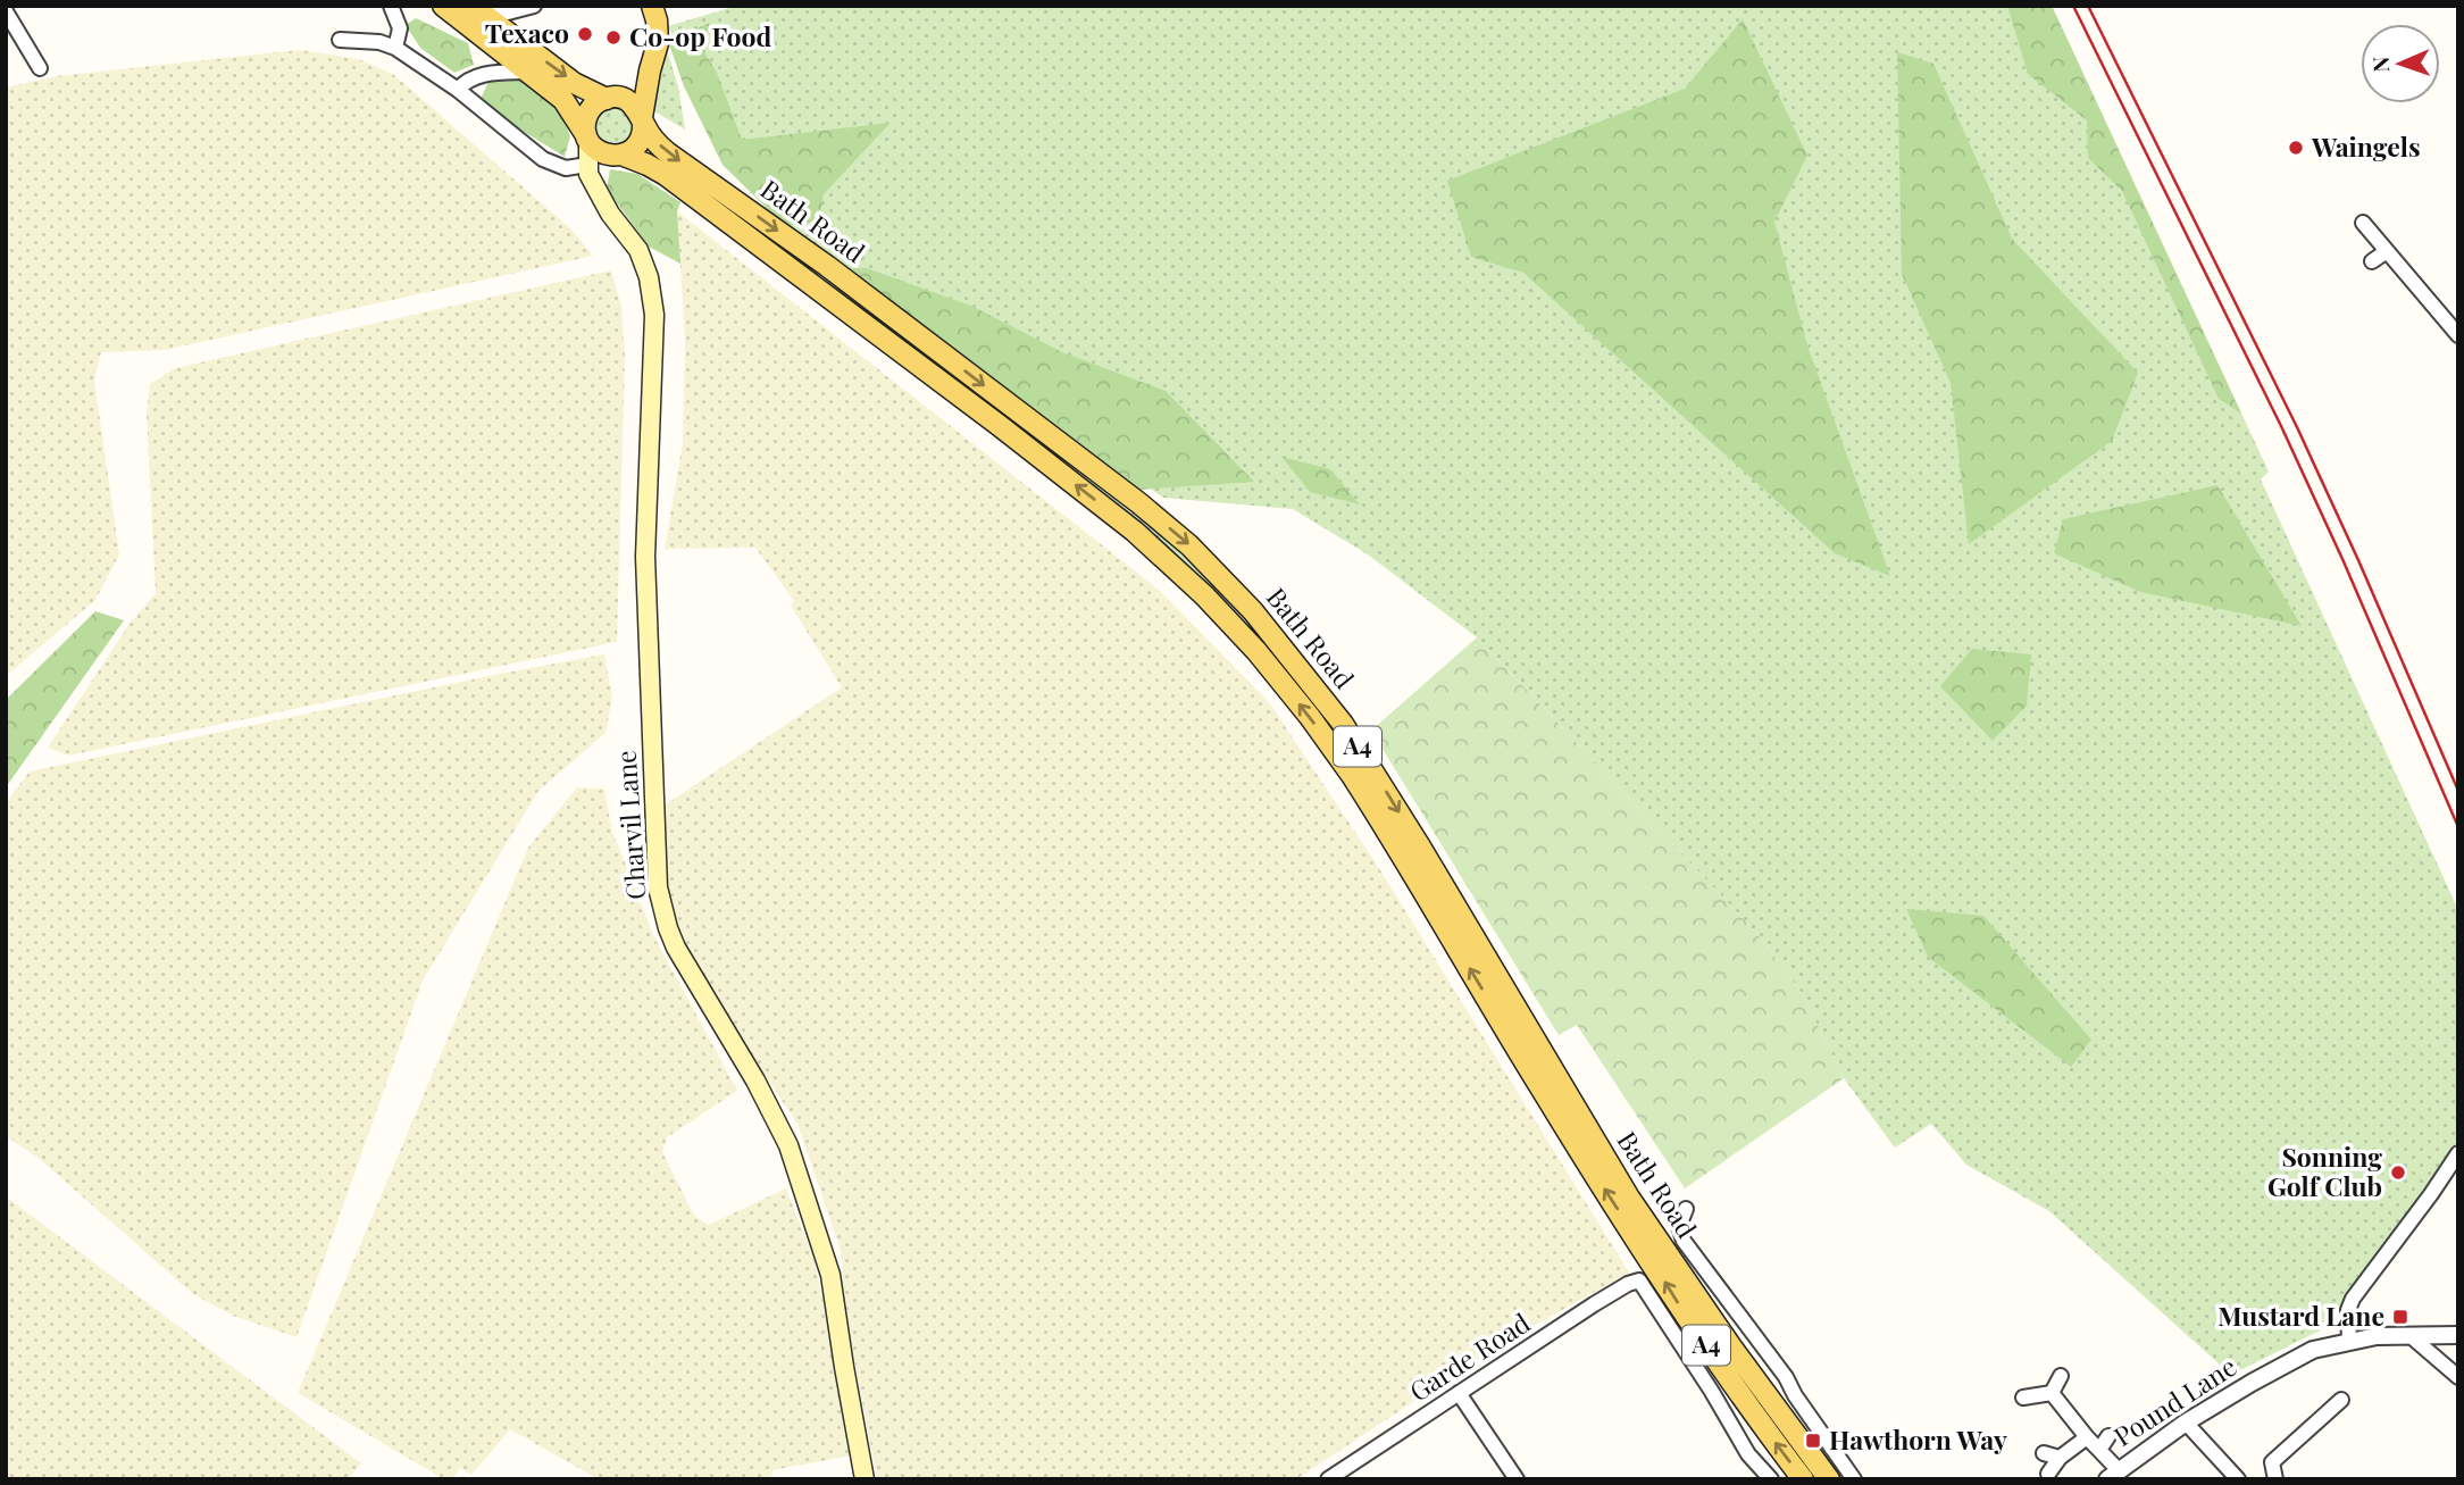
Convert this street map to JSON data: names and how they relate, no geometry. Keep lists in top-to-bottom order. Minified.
{"streets":{"main road":["Bath Road","A4","Charvil Lane"],"street":["Garde Road","Pound Lane"]},"crossings":[["Bath Road","A4"],["Bath Road","Charvil Lane"],["A4","Charvil Lane"]],"places":{"other":["Texaco","Co-op Food","Waingels","Sonning Golf Club"],"transit":["Mustard Lane","Hawthorn Way"]},"north":"left"}
